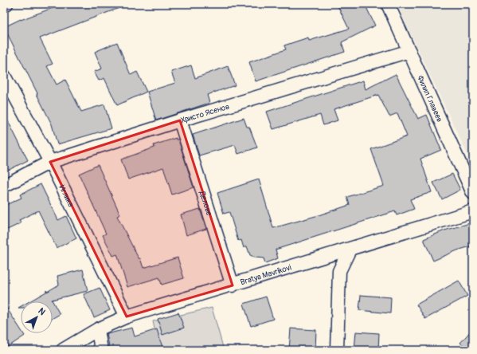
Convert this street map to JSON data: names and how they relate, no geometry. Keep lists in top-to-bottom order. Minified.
{"streets":{"street":["Филип Главеев","Христо Ясенов","Иглика","Делове","Bratya Mavrikovi"]},"crossings":[["Филип Главеев","Христо Ясенов"],["Христо Ясенов","Иглика"],["Христо Ясенов","Делове"],["Иглика","Bratya Mavrikovi"],["Делове","Bratya Mavrikovi"]],"north":"top right"}
